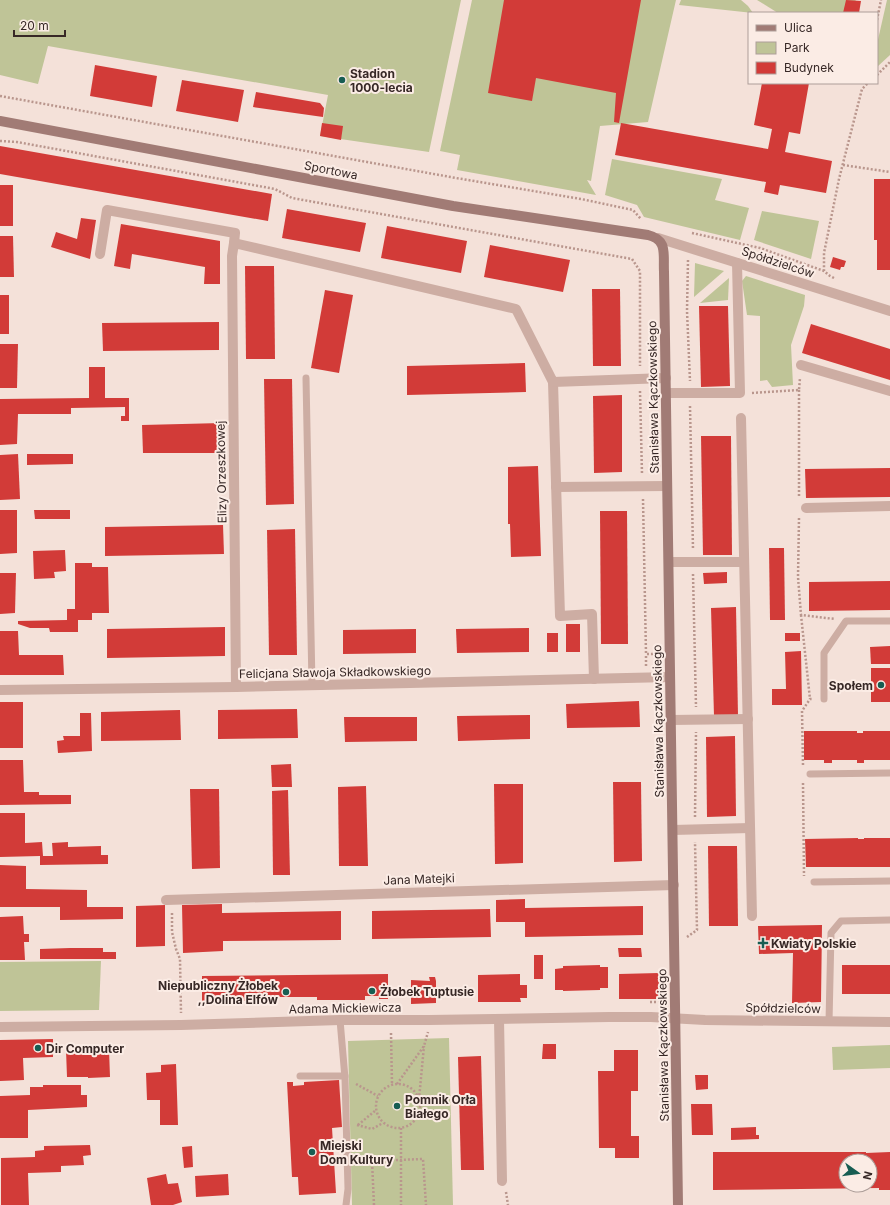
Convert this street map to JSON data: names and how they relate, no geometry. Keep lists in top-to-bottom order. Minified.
{"streets":{"street":["Sportowa","Spółdzielców","Stanisława Kączkowskiego","Elizy Orzeszkowej","Felicjana Sławoja Składkowskiego","Jana Matejki","Adama Mickiewicza"]},"crossings":[["Sportowa","Spółdzielców"],["Sportowa","Stanisława Kączkowskiego"],["Spółdzielców","Stanisława Kączkowskiego"],["Spółdzielców","Adama Mickiewicza"],["Stanisława Kączkowskiego","Felicjana Sławoja Składkowskiego"],["Stanisława Kączkowskiego","Jana Matejki"],["Stanisława Kączkowskiego","Adama Mickiewicza"],["Elizy Orzeszkowej","Felicjana Sławoja Składkowskiego"]],"places":{"other":["Stadion 1000-lecia","Społem","Żłobek Tuptusie","Niepubliczny Żłobek ,,Dolina Elfów","Dir Computer","Pomnik Orła Białego","Miejski Dom Kultury"],"health":["Kwiaty Polskie"]},"legend":["Ulica","Park","Budynek"],"scale_bar":"20 m","north":"right"}
